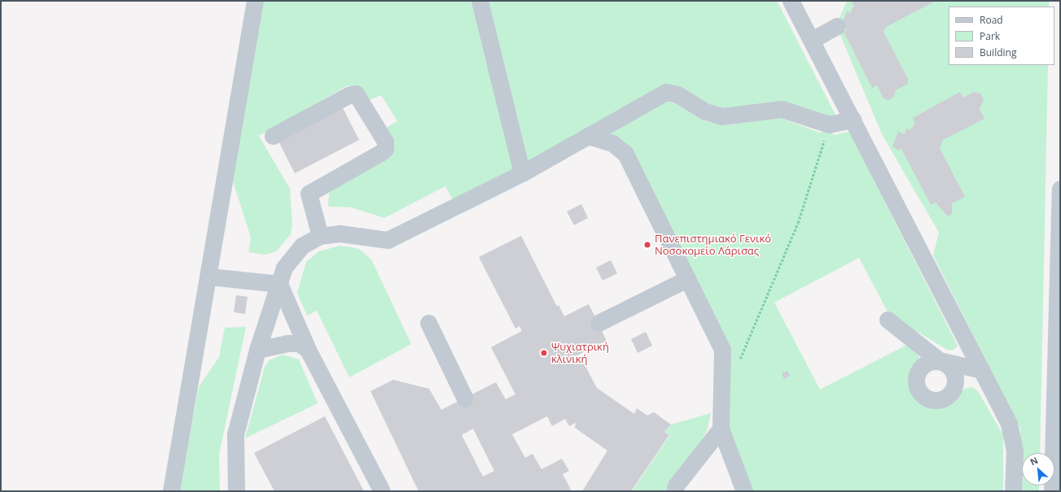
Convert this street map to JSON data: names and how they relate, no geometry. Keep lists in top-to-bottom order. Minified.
{"places":["Πανεπιστημιακό Γενικό Νοσοκομείο Λάρισας","Ψυχιατρική κλινική"],"legend":["Road","Park","Building"],"north":"top left"}
